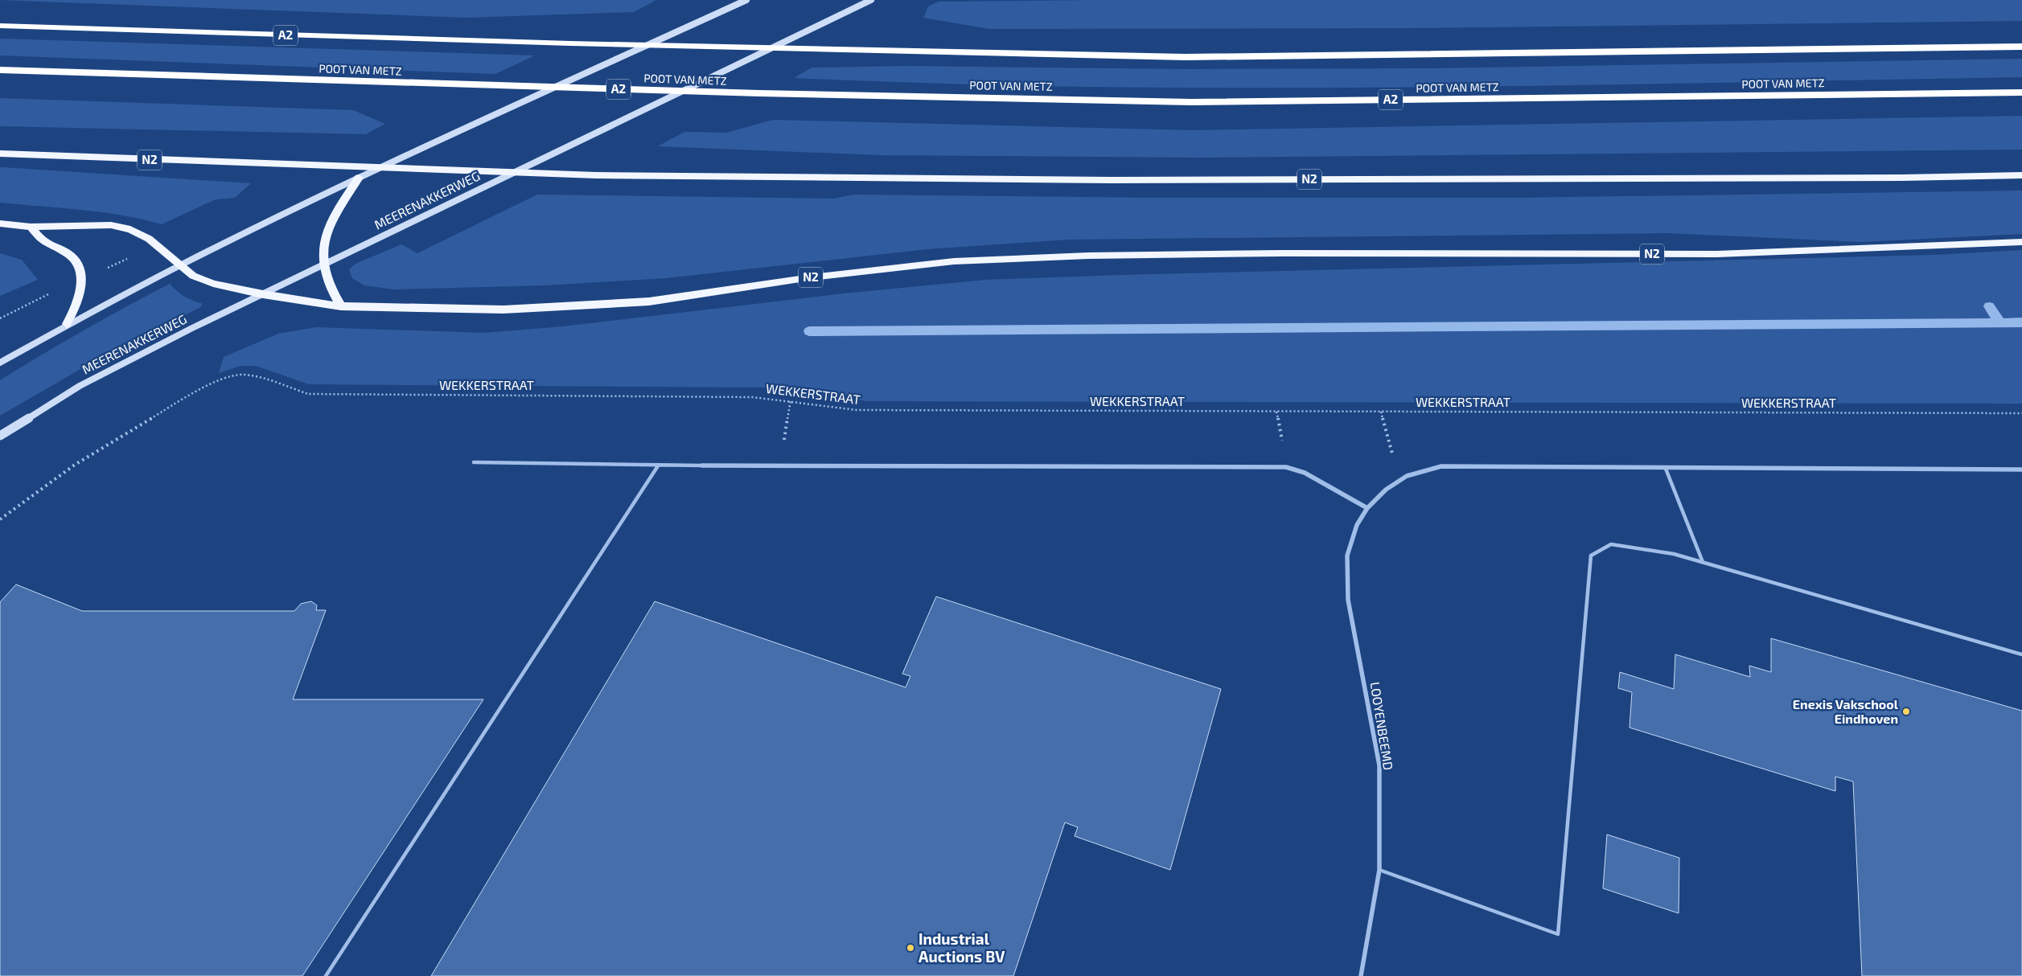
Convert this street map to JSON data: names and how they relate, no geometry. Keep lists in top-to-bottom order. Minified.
{"streets":{"highway":["A2","POOT VAN METZ","N2"],"main road":["MEERENAKKERWEG"],"street":["LOOYENBEEMD"],"path":["WEKKERSTRAAT"]},"crossings":[["N2","MEERENAKKERWEG"]],"places":["Enexis Vakschool Eindhoven","Industrial Auctions BV"]}
